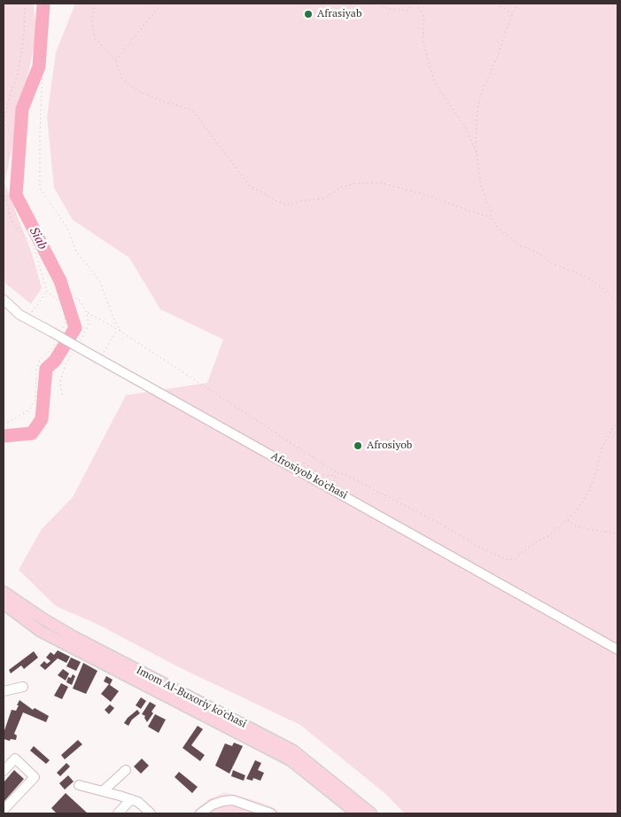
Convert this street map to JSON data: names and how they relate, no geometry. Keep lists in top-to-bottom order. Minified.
{"streets":{"main road":["Imom Al-Buxoriy ko'chasi"],"street":["Afrosiyob ko'chasi"]},"water":["Siab"],"places":["Afrasiyab","Afrosiyob"]}
